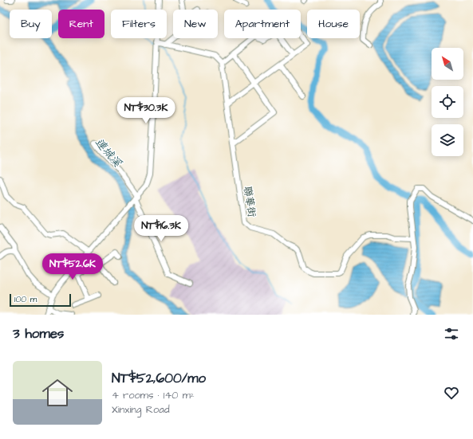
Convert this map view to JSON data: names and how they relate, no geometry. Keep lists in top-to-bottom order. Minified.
{"streets":{"street":["聯華街"]},"water":["連城溪"],"scale_bar":"100 m","north":"top left","page":{"chip":["Buy","Rent","Filters","New","Apartment","House"],"price":["NT$30.3K","NT$16.3K","NT$52.6K"],"scale":"100 m","heading":"3 homes","list":[{"name":"NT$52,600/mo","note":"4 rooms · 140 m² · Xinxing Road"}]}}
